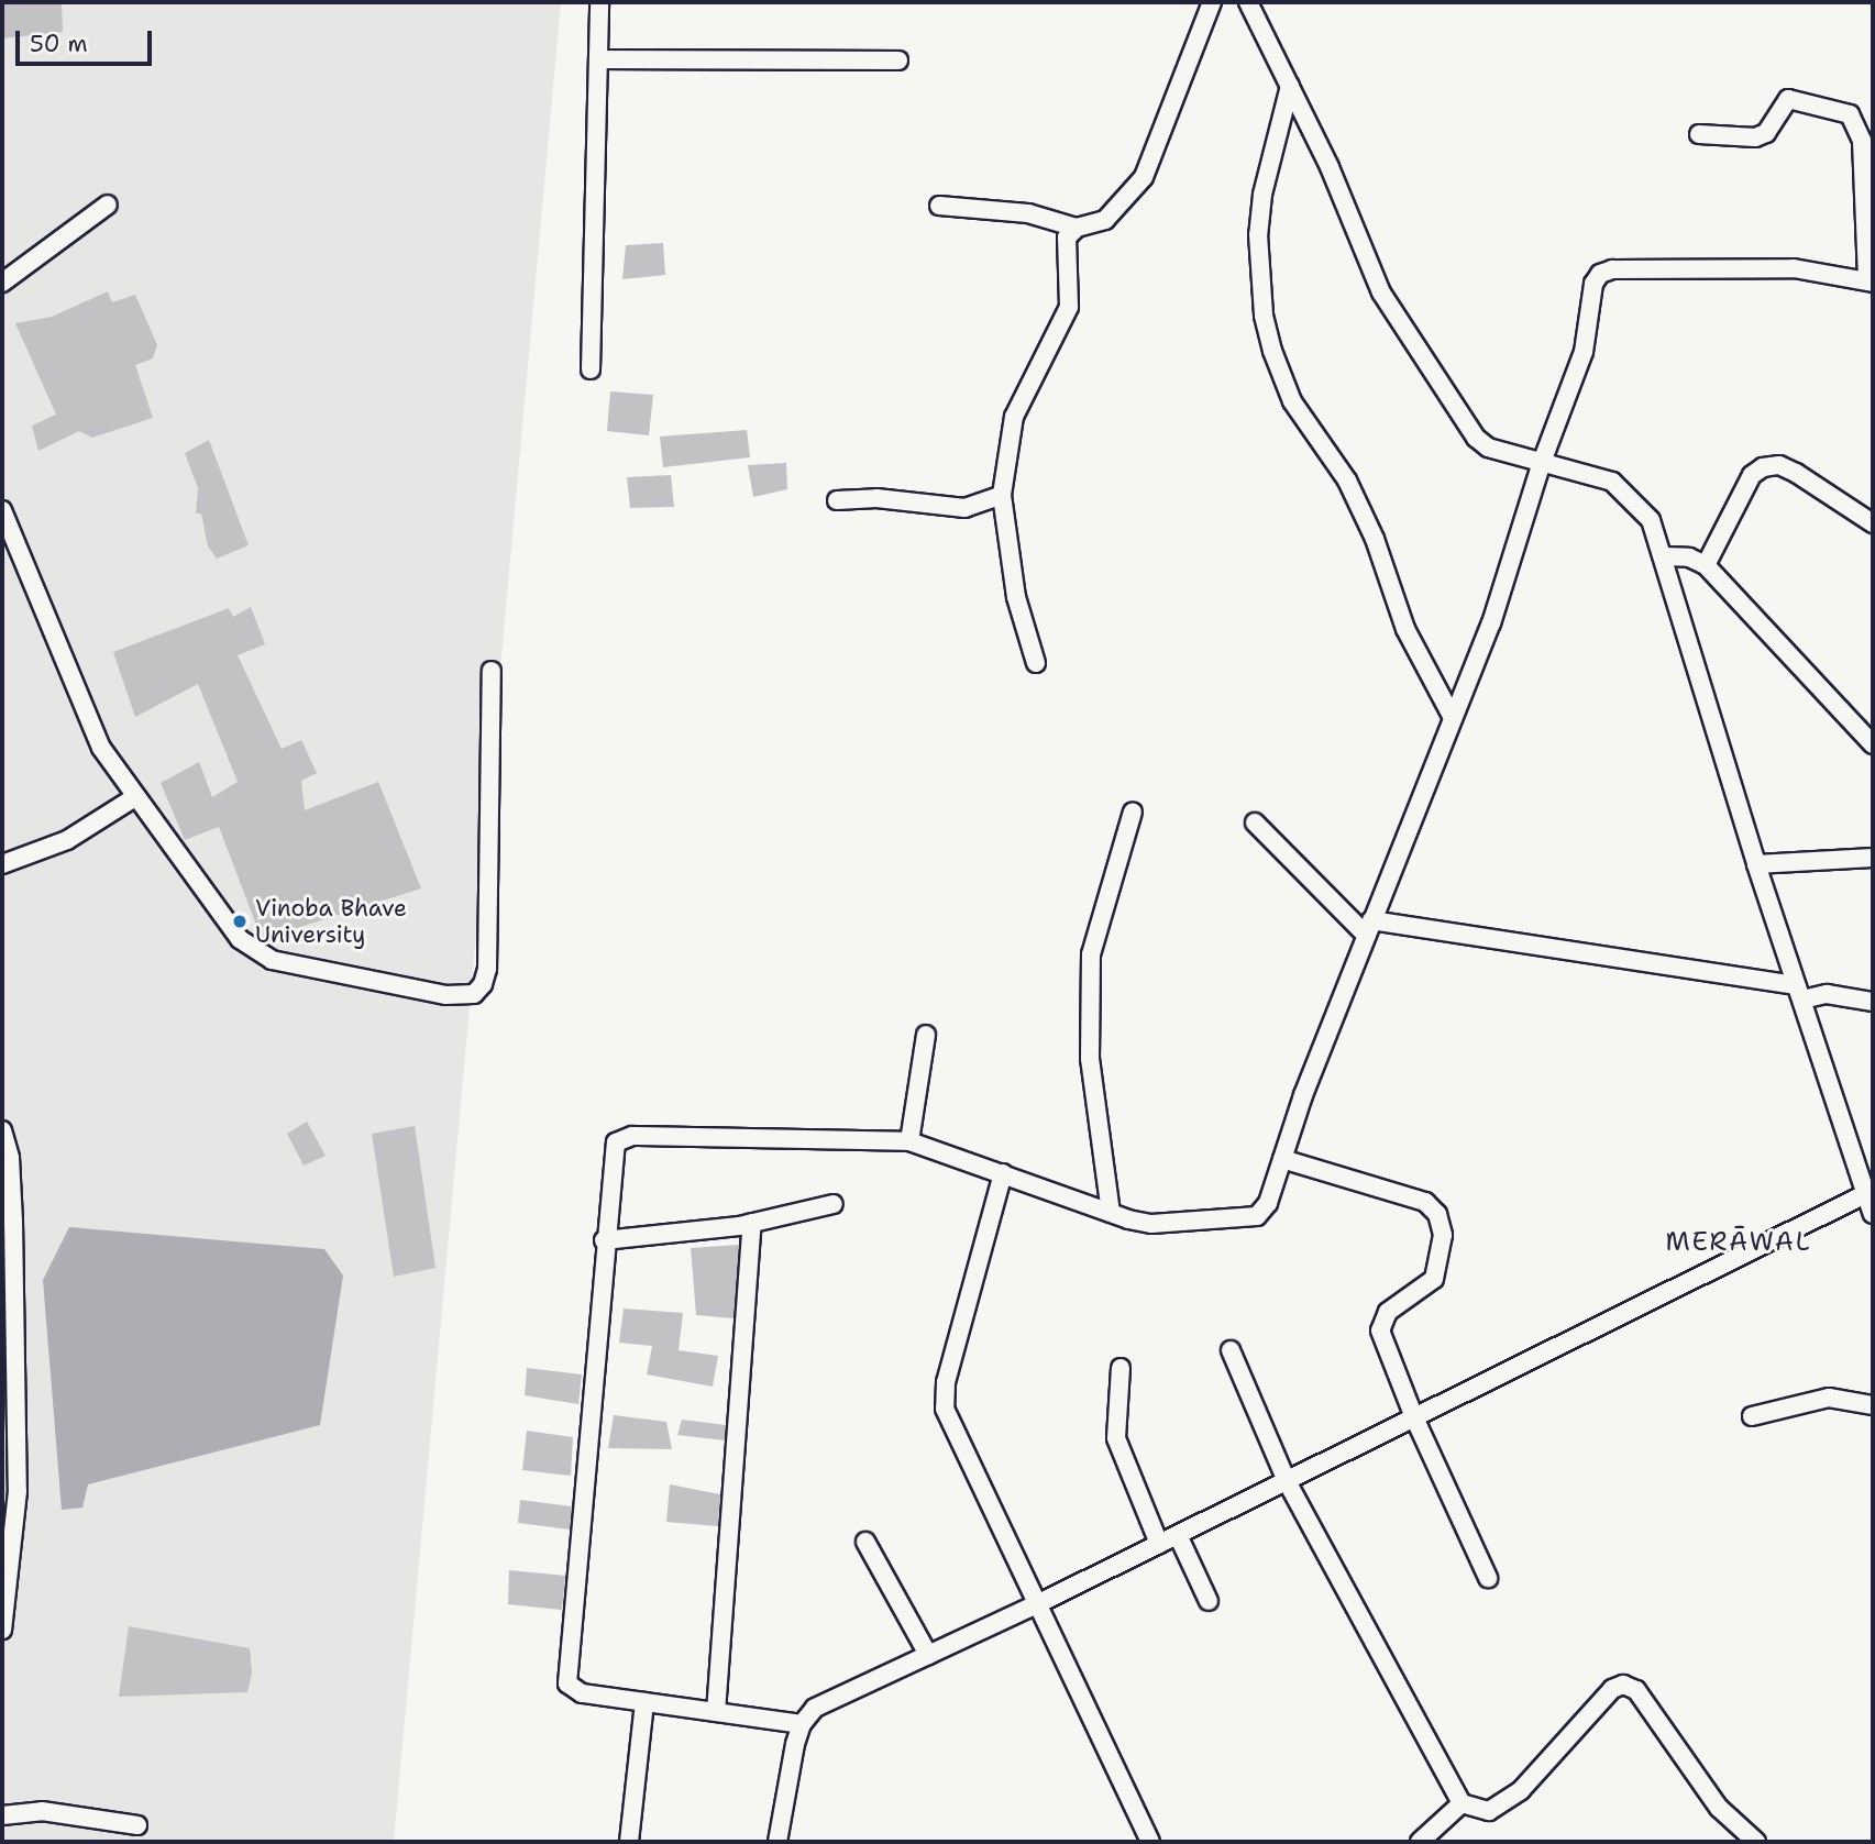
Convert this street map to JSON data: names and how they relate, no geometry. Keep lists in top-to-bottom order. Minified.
{"districts":["MERĀWAL"],"places":["Vinoba Bhave University"],"scale_bar":"50 m"}
